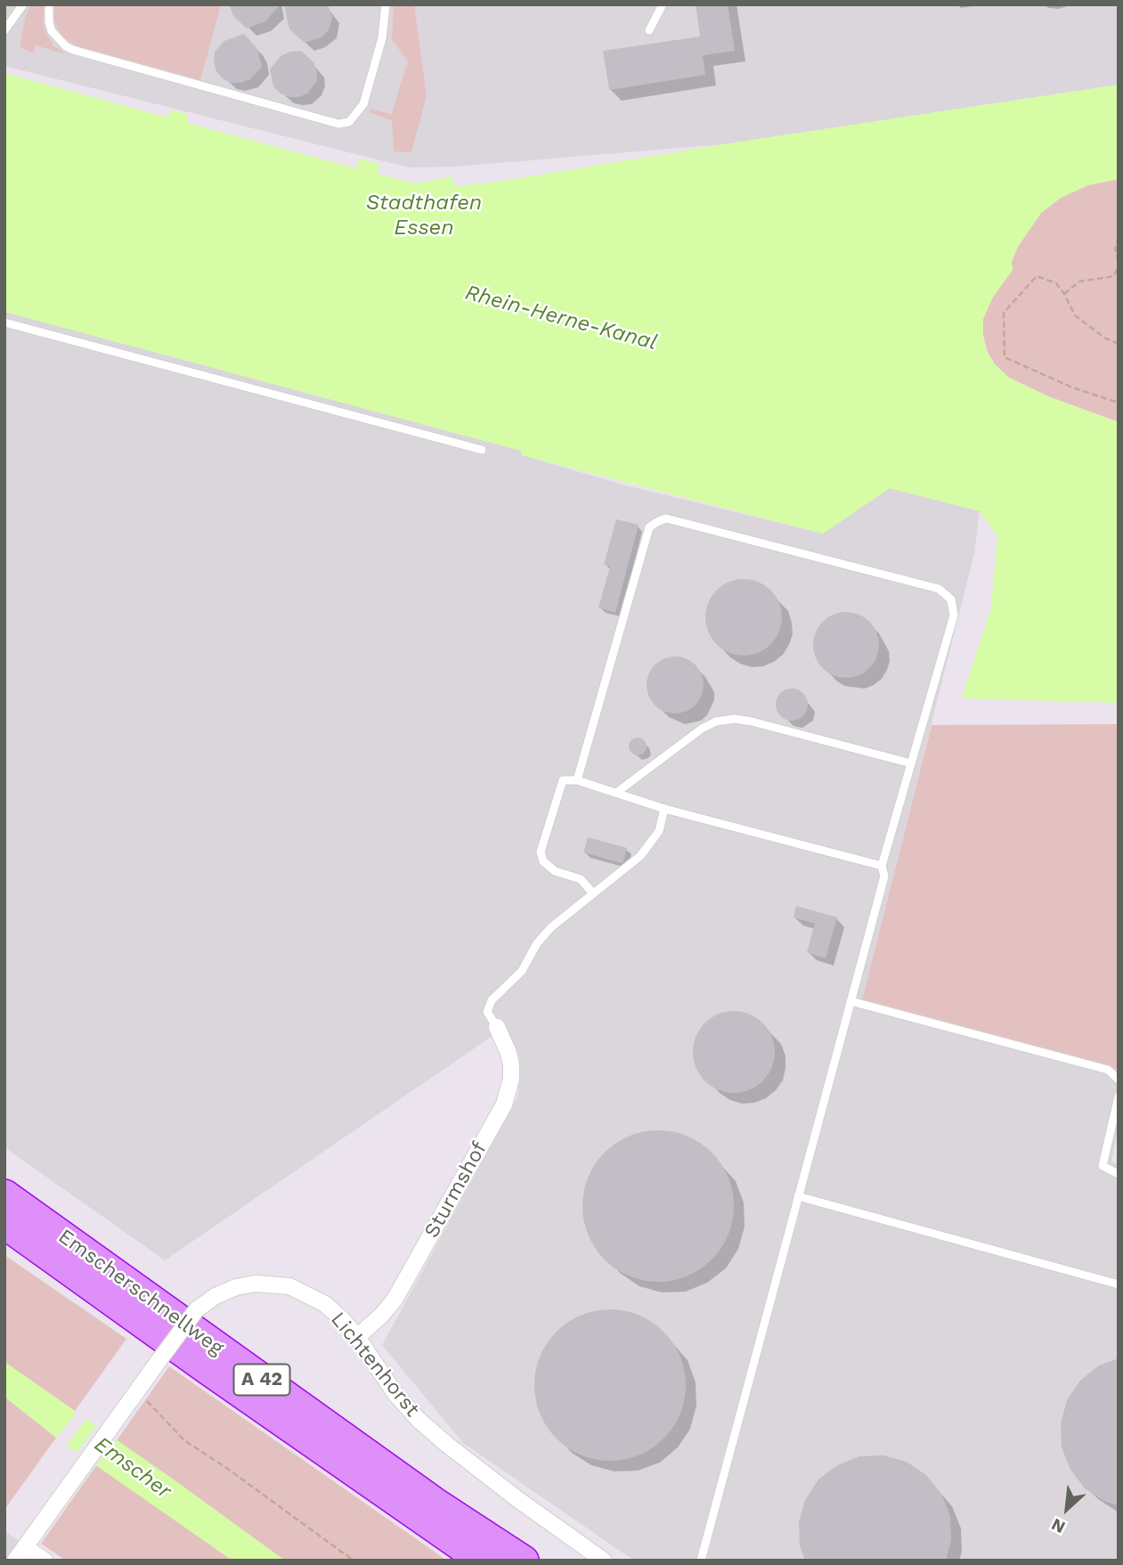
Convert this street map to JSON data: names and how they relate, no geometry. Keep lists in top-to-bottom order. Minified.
{"streets":{"highway":["Emscherschnellweg","A 42"],"street":["Sturmshof","Lichtenhorst"]},"crossings":[["Sturmshof","Lichtenhorst"]],"water":["Stadthafen Essen","Rhein-Herne-Kanal","Emscher"],"north":"bottom left"}
